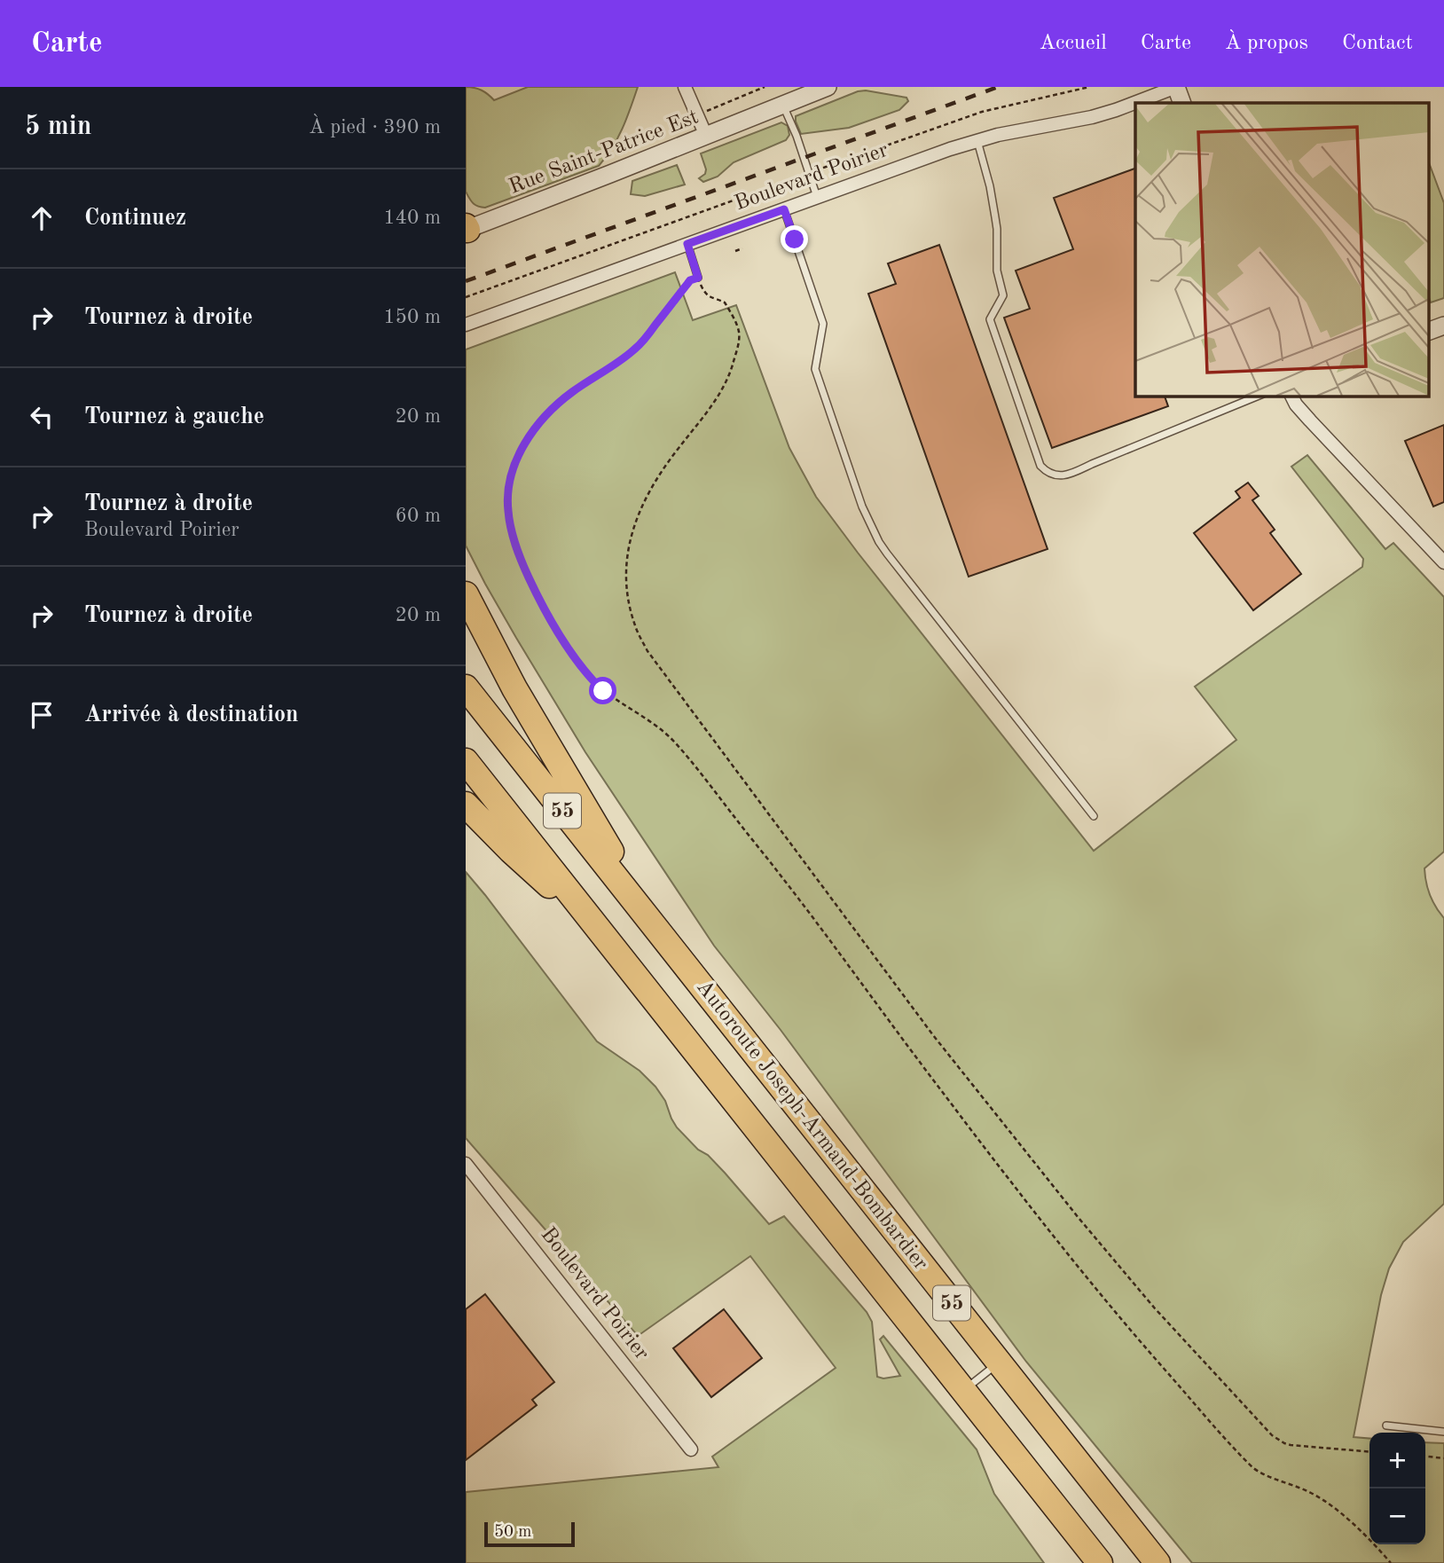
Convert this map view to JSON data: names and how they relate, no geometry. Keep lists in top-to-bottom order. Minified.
{"streets":{"highway":["55","Autoroute Joseph-Armand-Bombardier"],"street":["Rue Saint-Patrice Est","Boulevard Poirier"]},"scale_bar":"50 m","page":{"header":"Carte","nav":["Accueil","Carte","À propos","Contact"],"heading":["5 min","À pied · 390 m"],"list":[["Continuez","140 m"],["Tournez à droite","150 m"],["Tournez à gauche","20 m"],["Tournez à droite","Boulevard Poirier","60 m"],["Tournez à droite","20 m"],"Arrivée à destination"],"map_buttons":["+","−"],"scale":"50 m"}}
